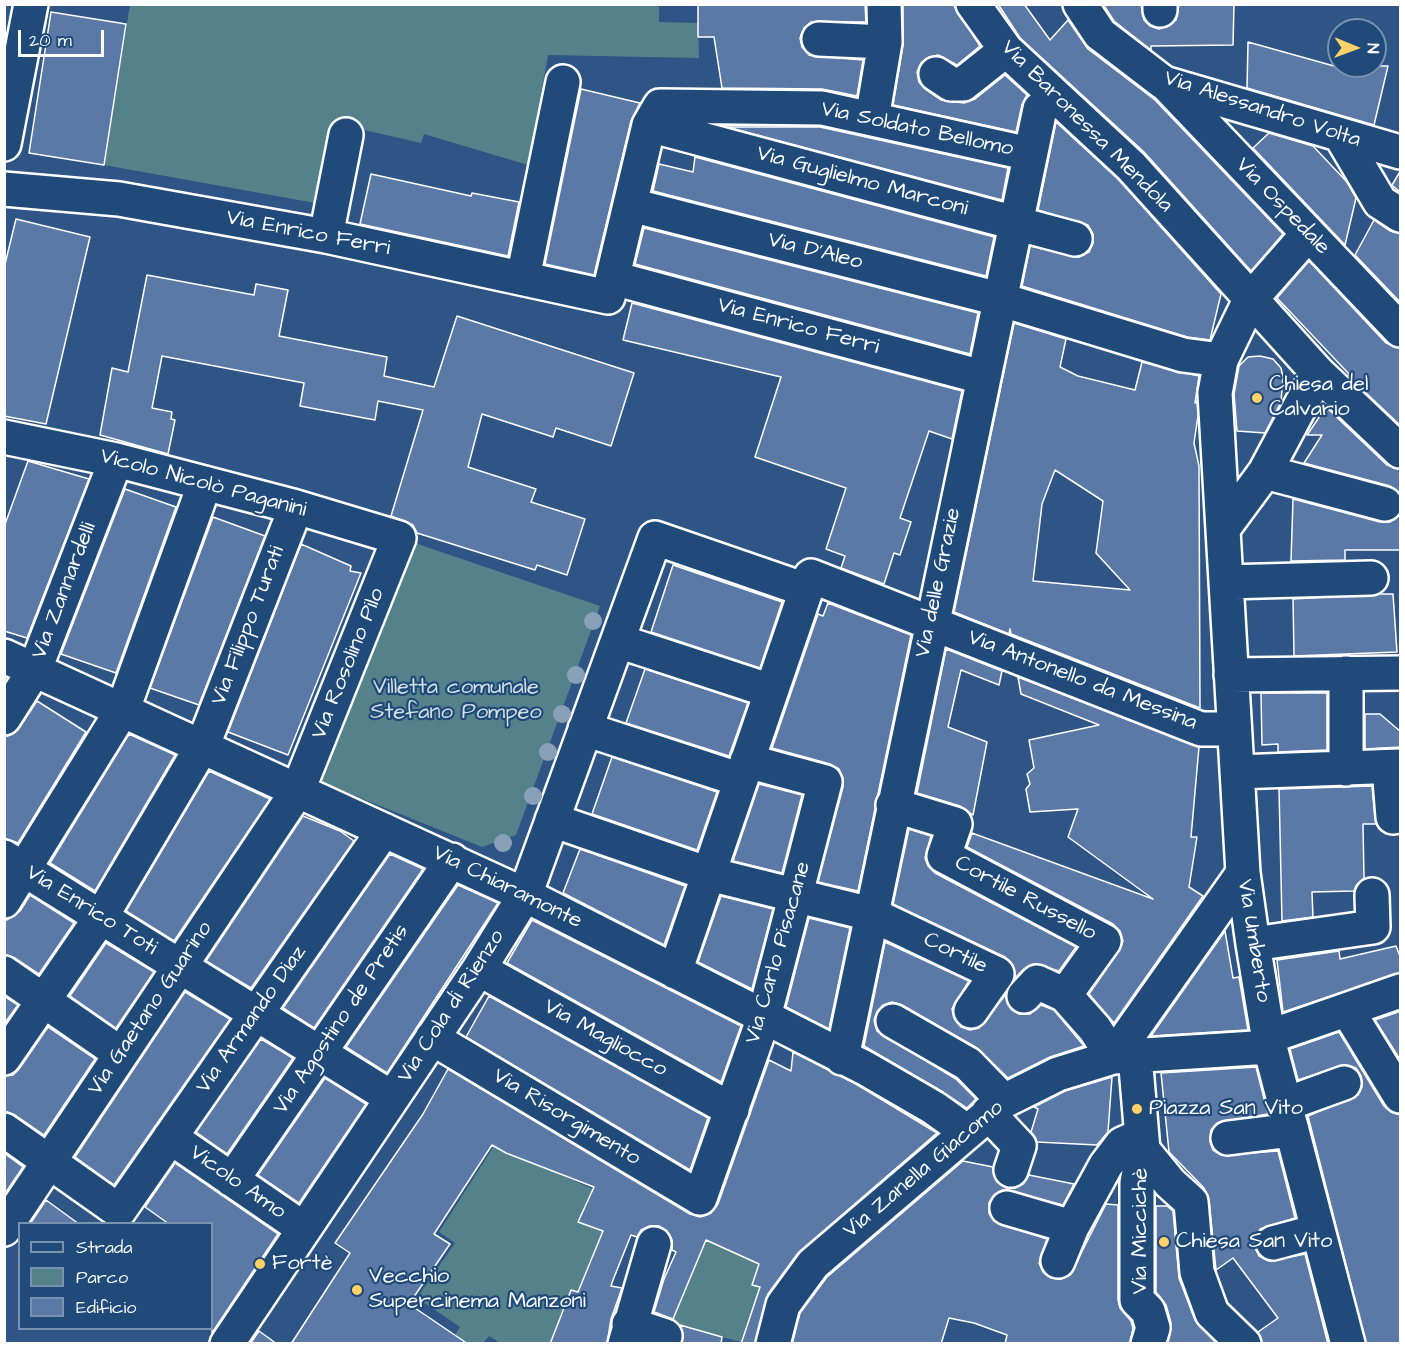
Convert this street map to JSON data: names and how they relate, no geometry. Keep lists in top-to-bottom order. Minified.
{"streets":{"street":["Via Alessandro Volta","Via Baronessa Mendola","Via Soldato Bellomo","Via Guglielmo Marconi","Via Ospedale","Via Enrico Ferri","Via D'Aleo","Vicolo Nicolò Paganini","Via delle Grazie","Via Zannardelli","Via Filippo Turati","Via Rosolino Pilo","Via Antonello da Messina","Via Chiaramonte","Cortile Russello","Via Enrico Toti","Via Umberto","Via Carlo Pisacane","Cortile","Via Cola di Rienzo","Via Gaetano Guarino","Via Armando Diaz","Via Agostino de Pretis","Via Magliocco","Via Risorgimento","Via Zanella Giacomo","Vicolo Amo","Via Miccichè"]},"crossings":[["Via Alessandro Volta","Via Ospedale"],["Via Baronessa Mendola","Via Umberto"],["Via Soldato Bellomo","Via Guglielmo Marconi"],["Via Soldato Bellomo","Via delle Grazie"],["Via Guglielmo Marconi","Via delle Grazie"],["Via Ospedale","Via Umberto"],["Via Enrico Ferri","Via delle Grazie"],["Via D'Aleo","Via delle Grazie"],["Via D'Aleo","Via Umberto"],["Vicolo Nicolò Paganini","Via Zannardelli"],["Vicolo Nicolò Paganini","Via Filippo Turati"],["Vicolo Nicolò Paganini","Via Rosolino Pilo"],["Via delle Grazie","Via Antonello da Messina"],["Via delle Grazie","Via Chiaramonte"],["Via delle Grazie","Cortile Russello"],["Via delle Grazie","Cortile"],["Via Zannardelli","Via Chiaramonte"],["Via Filippo Turati","Via Chiaramonte"],["Via Rosolino Pilo","Via Chiaramonte"],["Via Rosolino Pilo","Via Gaetano Guarino"],["Via Antonello da Messina","Via Umberto"],["Via Antonello da Messina","Via Cola di Rienzo"],["Via Chiaramonte","Via Carlo Pisacane"],["Via Chiaramonte","Via Cola di Rienzo"],["Via Chiaramonte","Via Gaetano Guarino"],["Via Chiaramonte","Via Armando Diaz"],["Via Chiaramonte","Via Agostino de Pretis"],["Via Chiaramonte","Via Zanella Giacomo"],["Via Enrico Toti","Via Cola di Rienzo"],["Via Enrico Toti","Via Gaetano Guarino"],["Via Enrico Toti","Via Armando Diaz"],["Via Enrico Toti","Via Agostino de Pretis"],["Via Umberto","Via Zanella Giacomo"],["Via Carlo Pisacane","Via Magliocco"],["Via Carlo Pisacane","Via Risorgimento"],["Via Cola di Rienzo","Via Magliocco"],["Via Cola di Rienzo","Via Risorgimento"],["Via Cola di Rienzo","Vicolo Amo"],["Via Gaetano Guarino","Via Armando Diaz"],["Via Armando Diaz","Vicolo Amo"],["Via Agostino de Pretis","Vicolo Amo"],["Via Zanella Giacomo","Via Miccichè"]],"parks":["Villetta comunale Stefano Pompeo"],"places":["Chiesa del Calvario","Piazza San Vito","Chiesa San Vito","Fortè","Vecchio Supercinema Manzoni"],"legend":["Strada","Parco","Edificio"],"scale_bar":"20 m","north":"right"}
